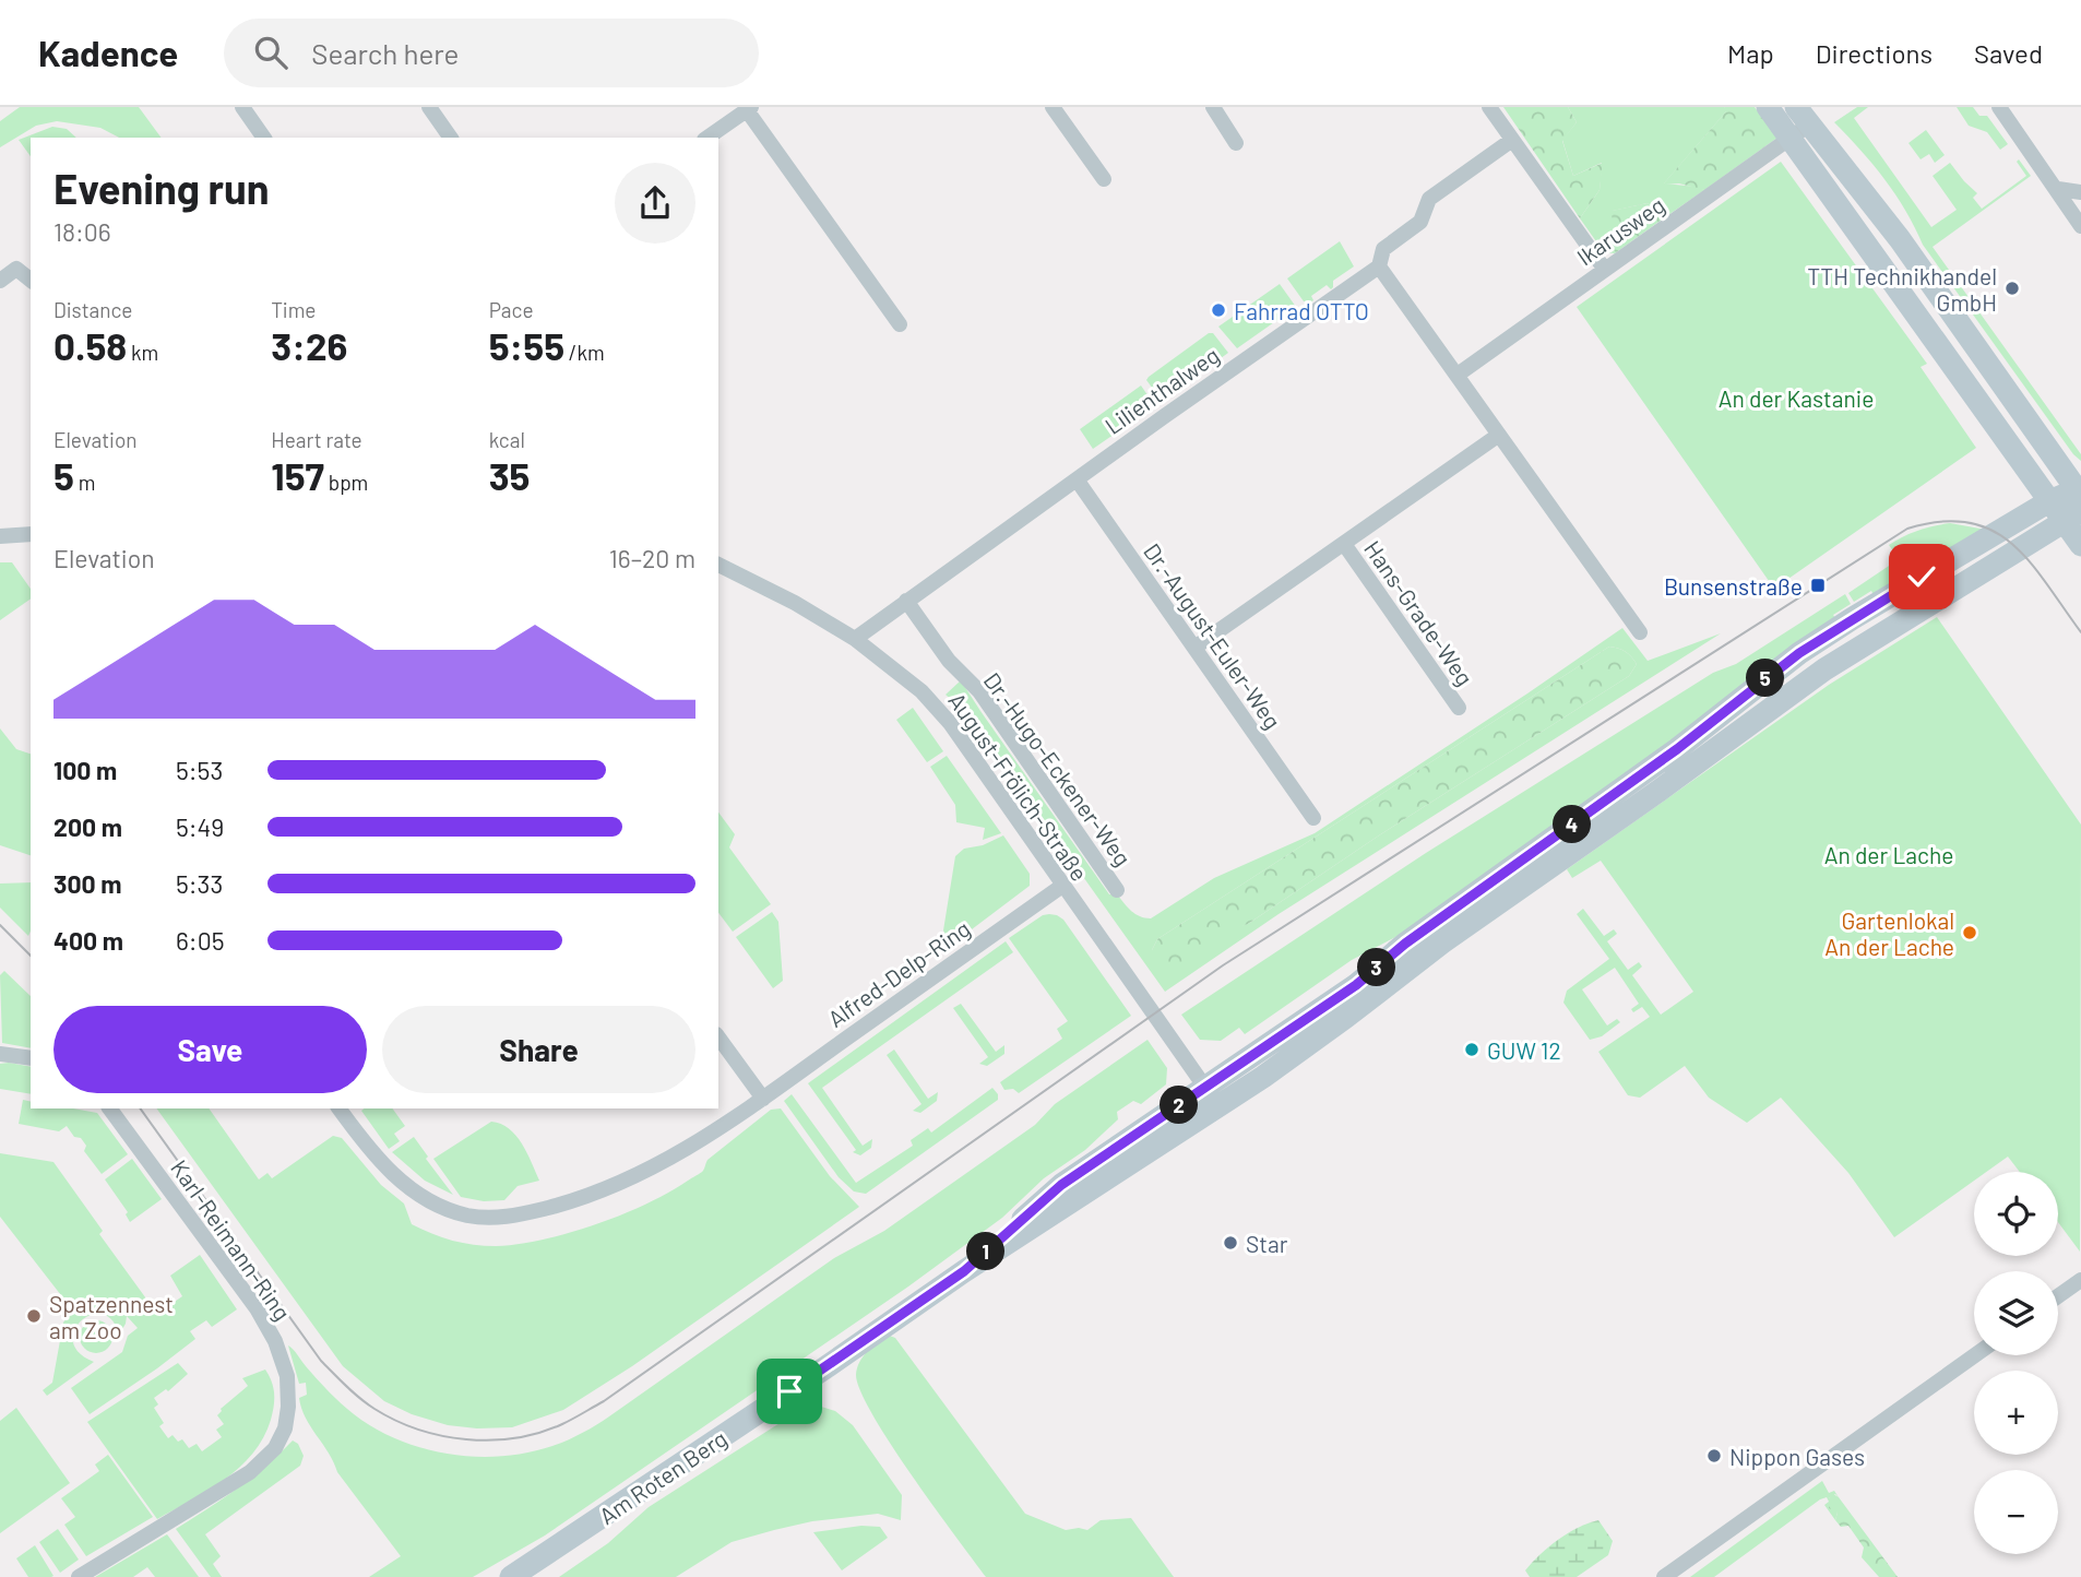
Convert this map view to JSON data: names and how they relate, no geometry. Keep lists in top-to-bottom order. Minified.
{"streets":{"main road":["Am Roten Berg"],"street":["Ikarusweg","Lilienthalweg","Hans-Grade-Weg","Dr.-August-Euler-Weg","Dr.-Hugo-Eckener-Weg","August-Frölich-Straße","Alfred-Delp-Ring","Karl-Reimann-Ring"]},"crossings":[["Lilienthalweg","Dr.-August-Euler-Weg"],["Lilienthalweg","Dr.-Hugo-Eckener-Weg"],["Lilienthalweg","August-Frölich-Straße"],["Hans-Grade-Weg","Dr.-August-Euler-Weg"],["August-Frölich-Straße","Alfred-Delp-Ring"],["August-Frölich-Straße","Am Roten Berg"]],"parks":["An der Kastanie","An der Lache"],"places":{"other":["TTH Technikhandel GmbH","Fahrrad OTTO","Gartenlokal An der Lache","GUW 12","Star","Spatzennest am Zoo","Nippon Gases"],"transit":["Bunsenstraße"]},"page":{"header":"Kadence","search":"Search here","nav":["Map","Directions","Saved"],"heading":["Evening run","18:06"],"stats":[["Distance","0.58 km"],["Time","3:26"],["Pace","5:55 /km"],["Elevation","5 m"],["Heart rate","157 bpm"],["kcal","35"]],"chart":["Elevation","16–20 m"],"pins":["5","4","3","2","1"],"list":[{"name":"100 m","note":"5:53"},{"name":"200 m","note":"5:49"},{"name":"300 m","note":"5:33"},{"name":"400 m","note":"6:05"}],"buttons":["Save","Share"],"map_buttons":["+","−"]}}
